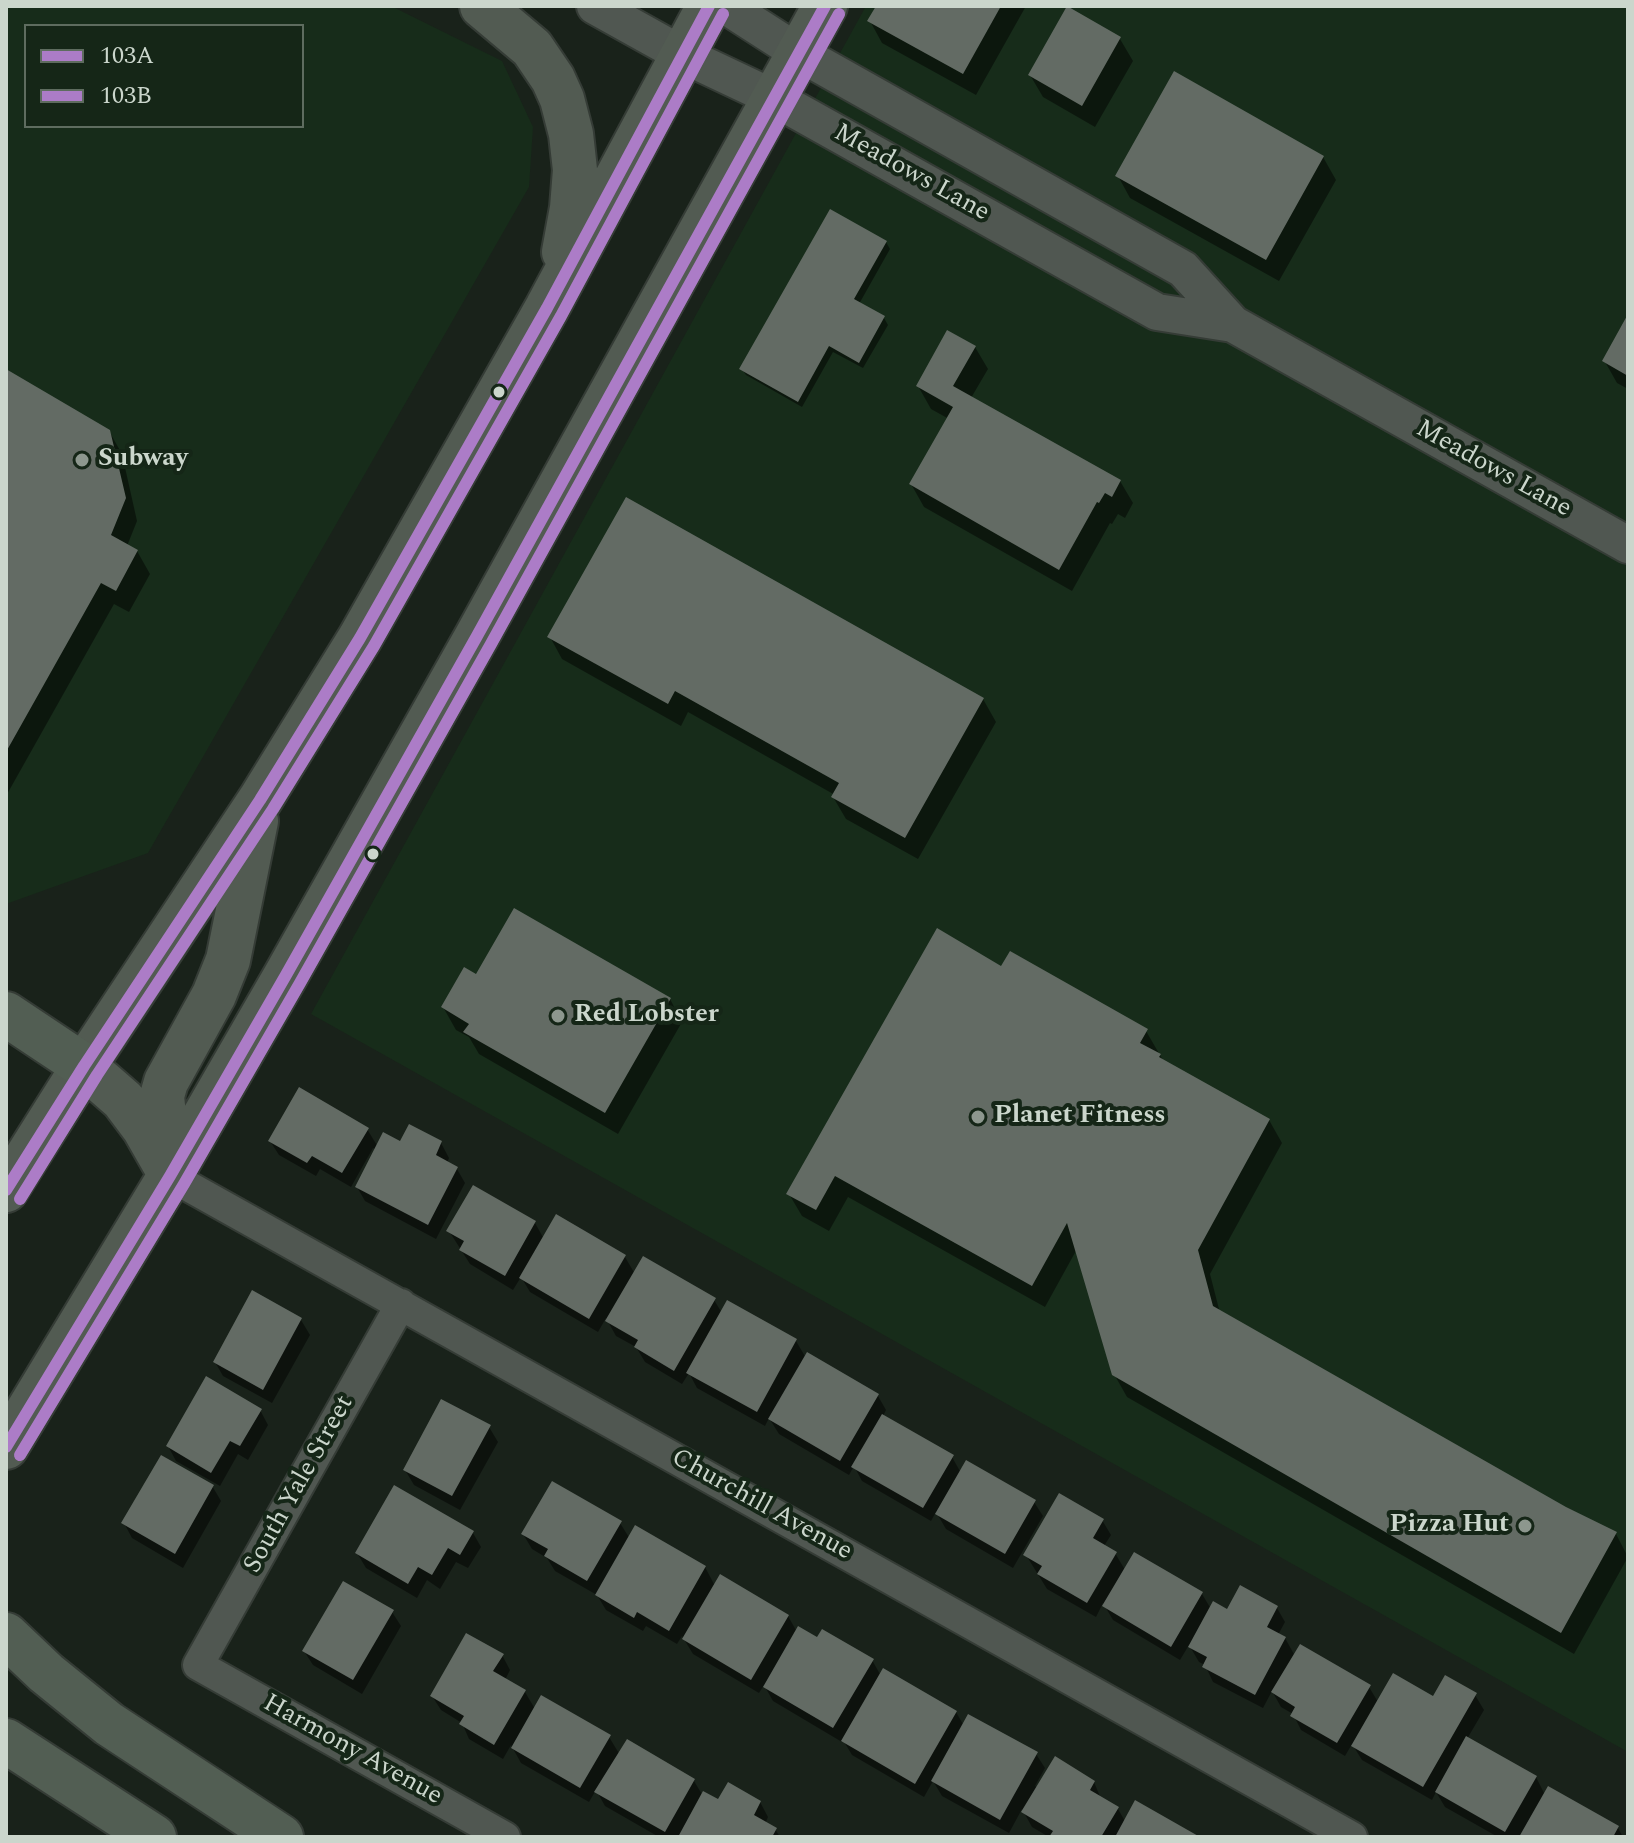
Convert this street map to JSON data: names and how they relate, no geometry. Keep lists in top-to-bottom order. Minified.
{"streets":{"street":["Meadows Lane","South Yale Street","Churchill Avenue","Harmony Avenue"]},"crossings":[["South Yale Street","Churchill Avenue"],["South Yale Street","Harmony Avenue"]],"places":["Subway","Red Lobster","Planet Fitness","Pizza Hut"],"lines":["transit line 103A","transit line 103B"],"legend":["103A","103B"]}
